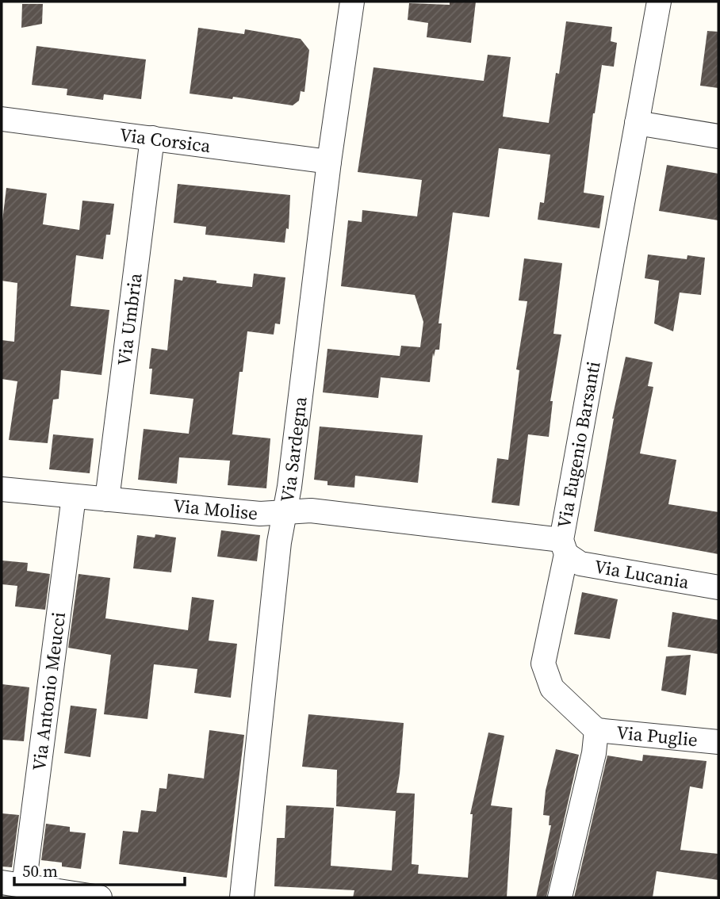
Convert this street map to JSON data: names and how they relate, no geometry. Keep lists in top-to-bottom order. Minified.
{"streets":{"street":["Via Corsica","Via Umbria","Via Eugenio Barsanti","Via Sardegna","Via Molise","Via Lucania","Via Antonio Meucci","Via Puglie"]},"crossings":[["Via Corsica","Via Umbria"],["Via Corsica","Via Sardegna"],["Via Umbria","Via Molise"],["Via Eugenio Barsanti","Via Molise"],["Via Eugenio Barsanti","Via Lucania"],["Via Eugenio Barsanti","Via Puglie"],["Via Sardegna","Via Molise"],["Via Molise","Via Lucania"],["Via Molise","Via Antonio Meucci"]],"scale_bar":"50 m"}
